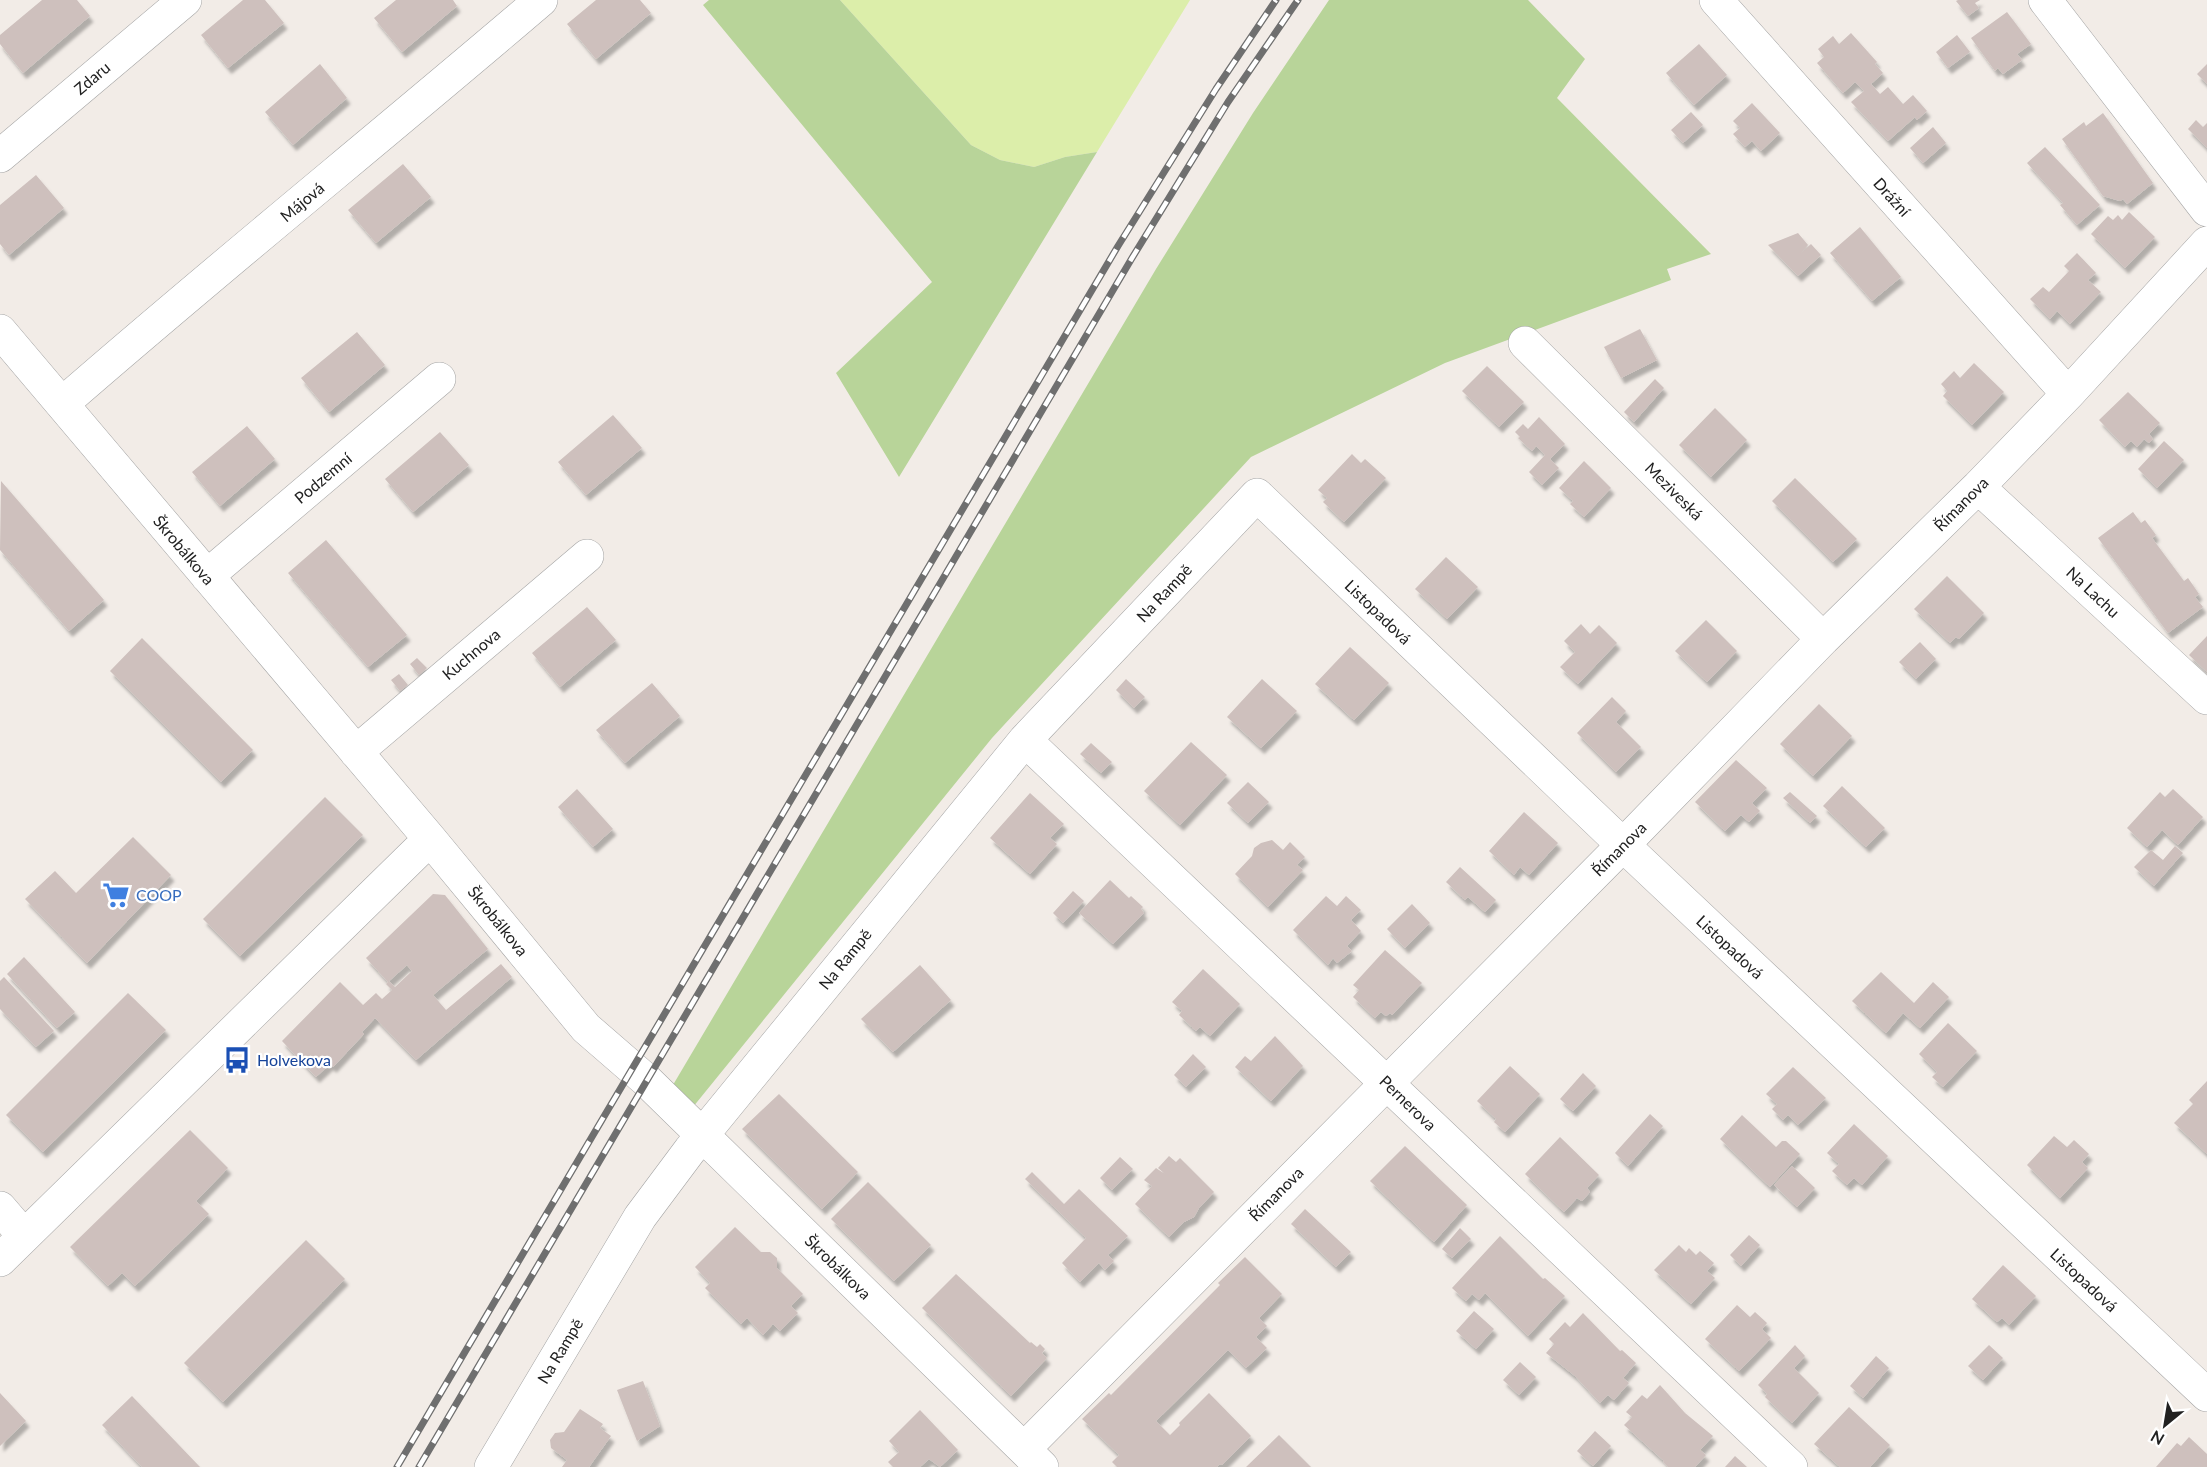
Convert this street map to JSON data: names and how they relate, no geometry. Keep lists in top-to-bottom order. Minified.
{"streets":{"street":["Zdaru","Drážní","Májová","Podzemní","Meziveská","Římanova","Škrobálkova","Na Lachu","Na Rampě","Listopadová","Kuchnova","Pernerova"]},"crossings":[["Drážní","Římanova"],["Májová","Škrobálkova"],["Podzemní","Škrobálkova"],["Meziveská","Římanova"],["Římanova","Škrobálkova"],["Římanova","Na Lachu"],["Římanova","Listopadová"],["Římanova","Pernerova"],["Škrobálkova","Na Rampě"],["Škrobálkova","Kuchnova"],["Na Rampě","Listopadová"],["Na Rampě","Pernerova"]],"places":{"supermarket":["COOP"],"bus stop":["Holvekova"]},"north":"bottom left"}
